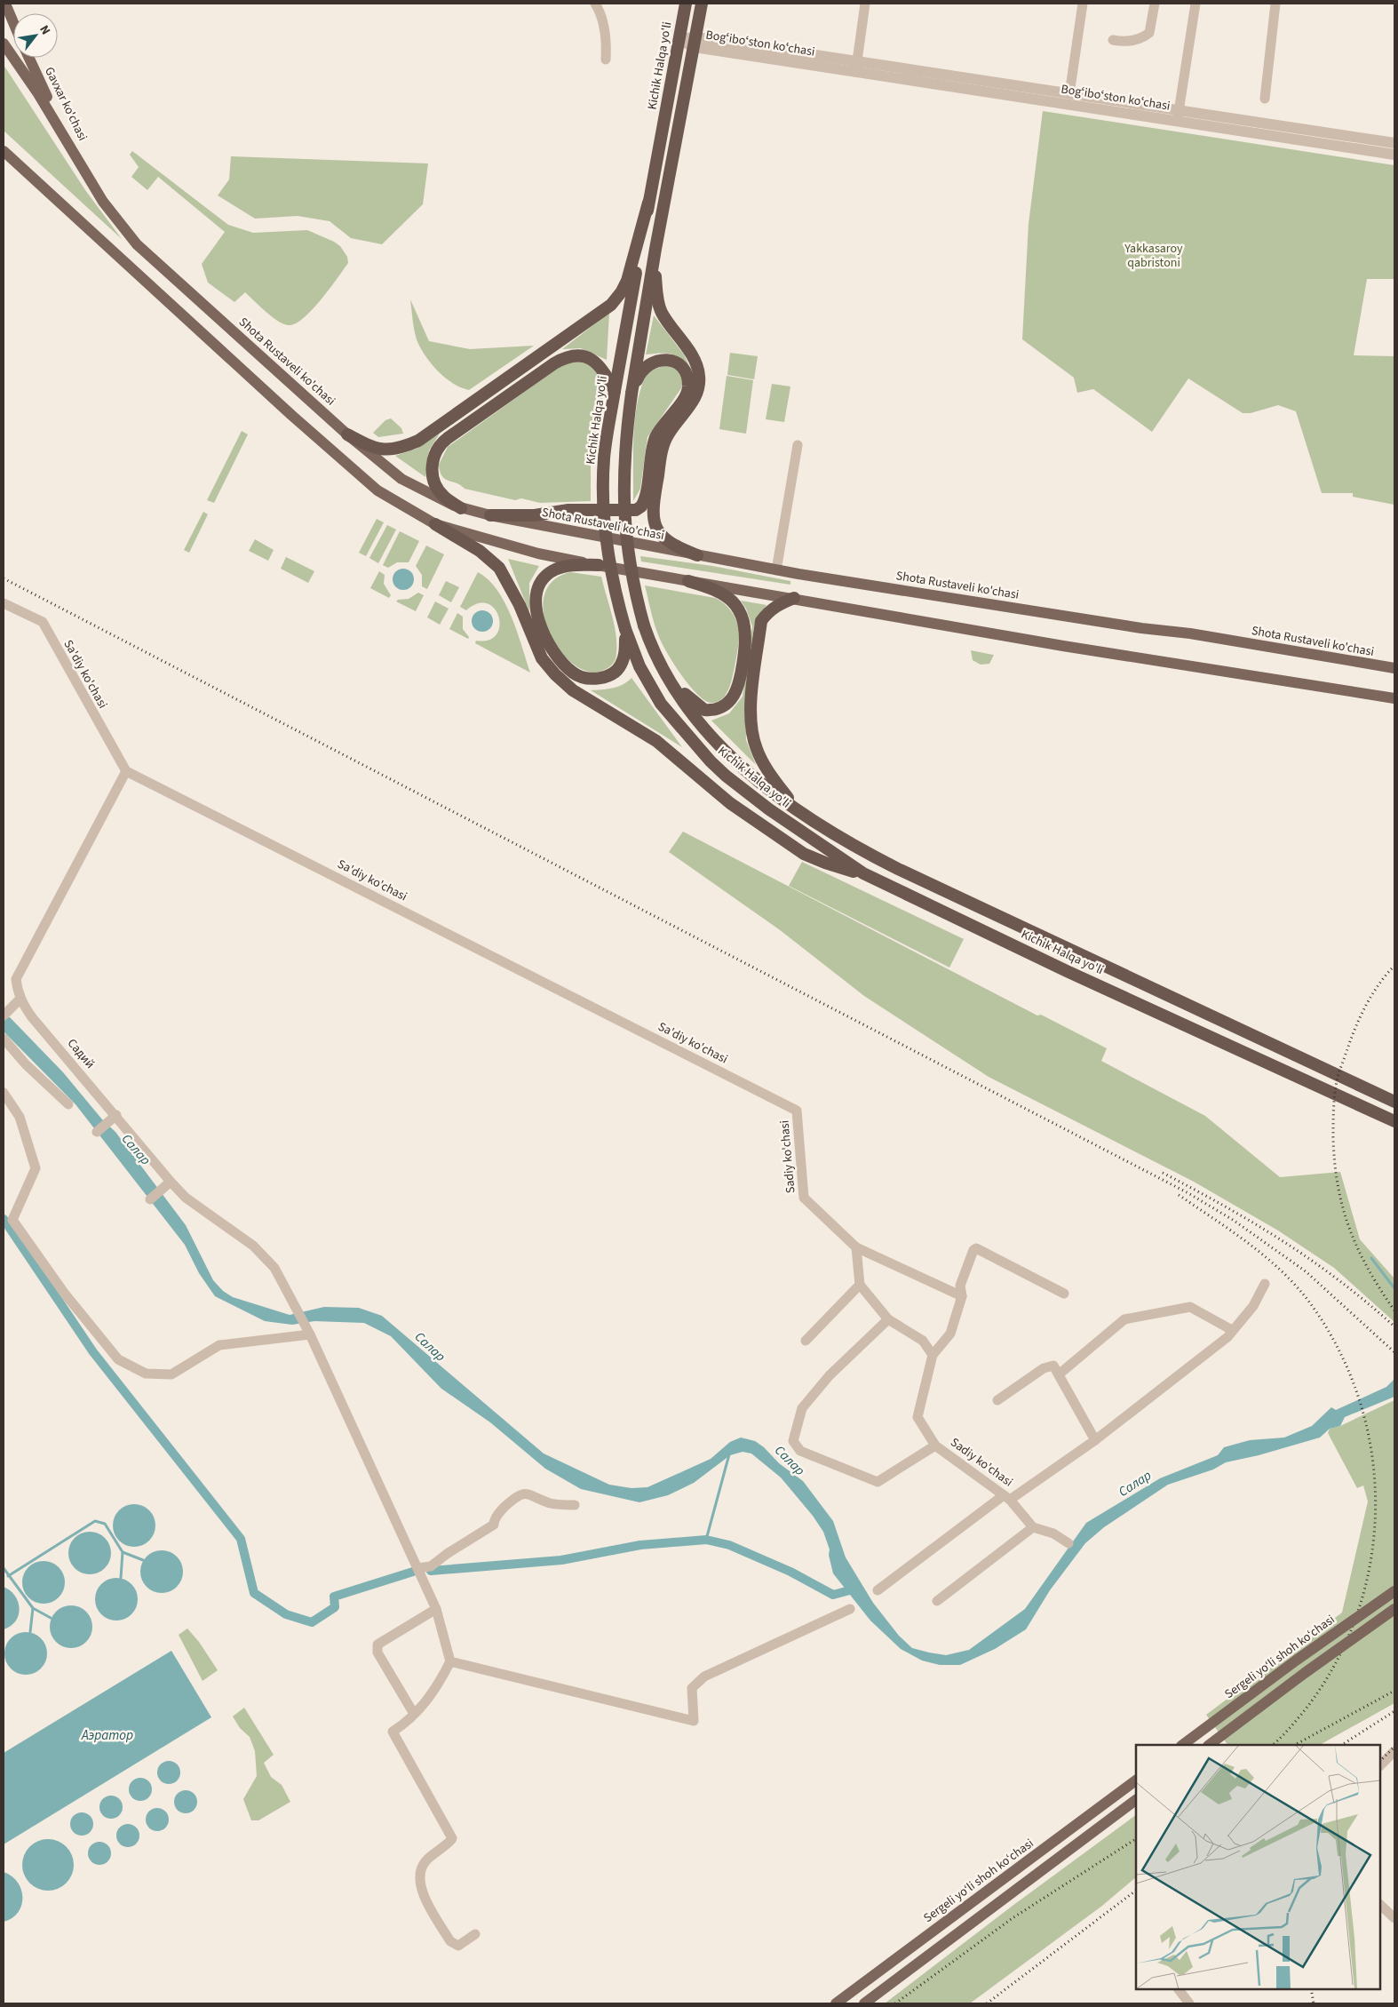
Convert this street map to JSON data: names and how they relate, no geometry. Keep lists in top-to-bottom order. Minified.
{"streets":{"highway":["Kichik Halqa yo'li"],"main road":["Gavxar ko'chasi","Shota Rustaveli ko'chasi","Sergeli yo‘li shoh ko‘chasi"],"street":["Bogʻiboʻston koʻchasi","Sa'diy ko'chasi","Садий","Sadiy ko'chasi"]},"crossings":[["Bogʻiboʻston koʻchasi","Kichik Halqa yo'li"],["Gavxar ko'chasi","Shota Rustaveli ko'chasi"],["Sa'diy ko'chasi","Садий"],["Sa'diy ko'chasi","Sadiy ko'chasi"]],"water":["Салар","Аэратор"],"parks":["Yakkasaroy qabristoni"],"north":"top right"}
